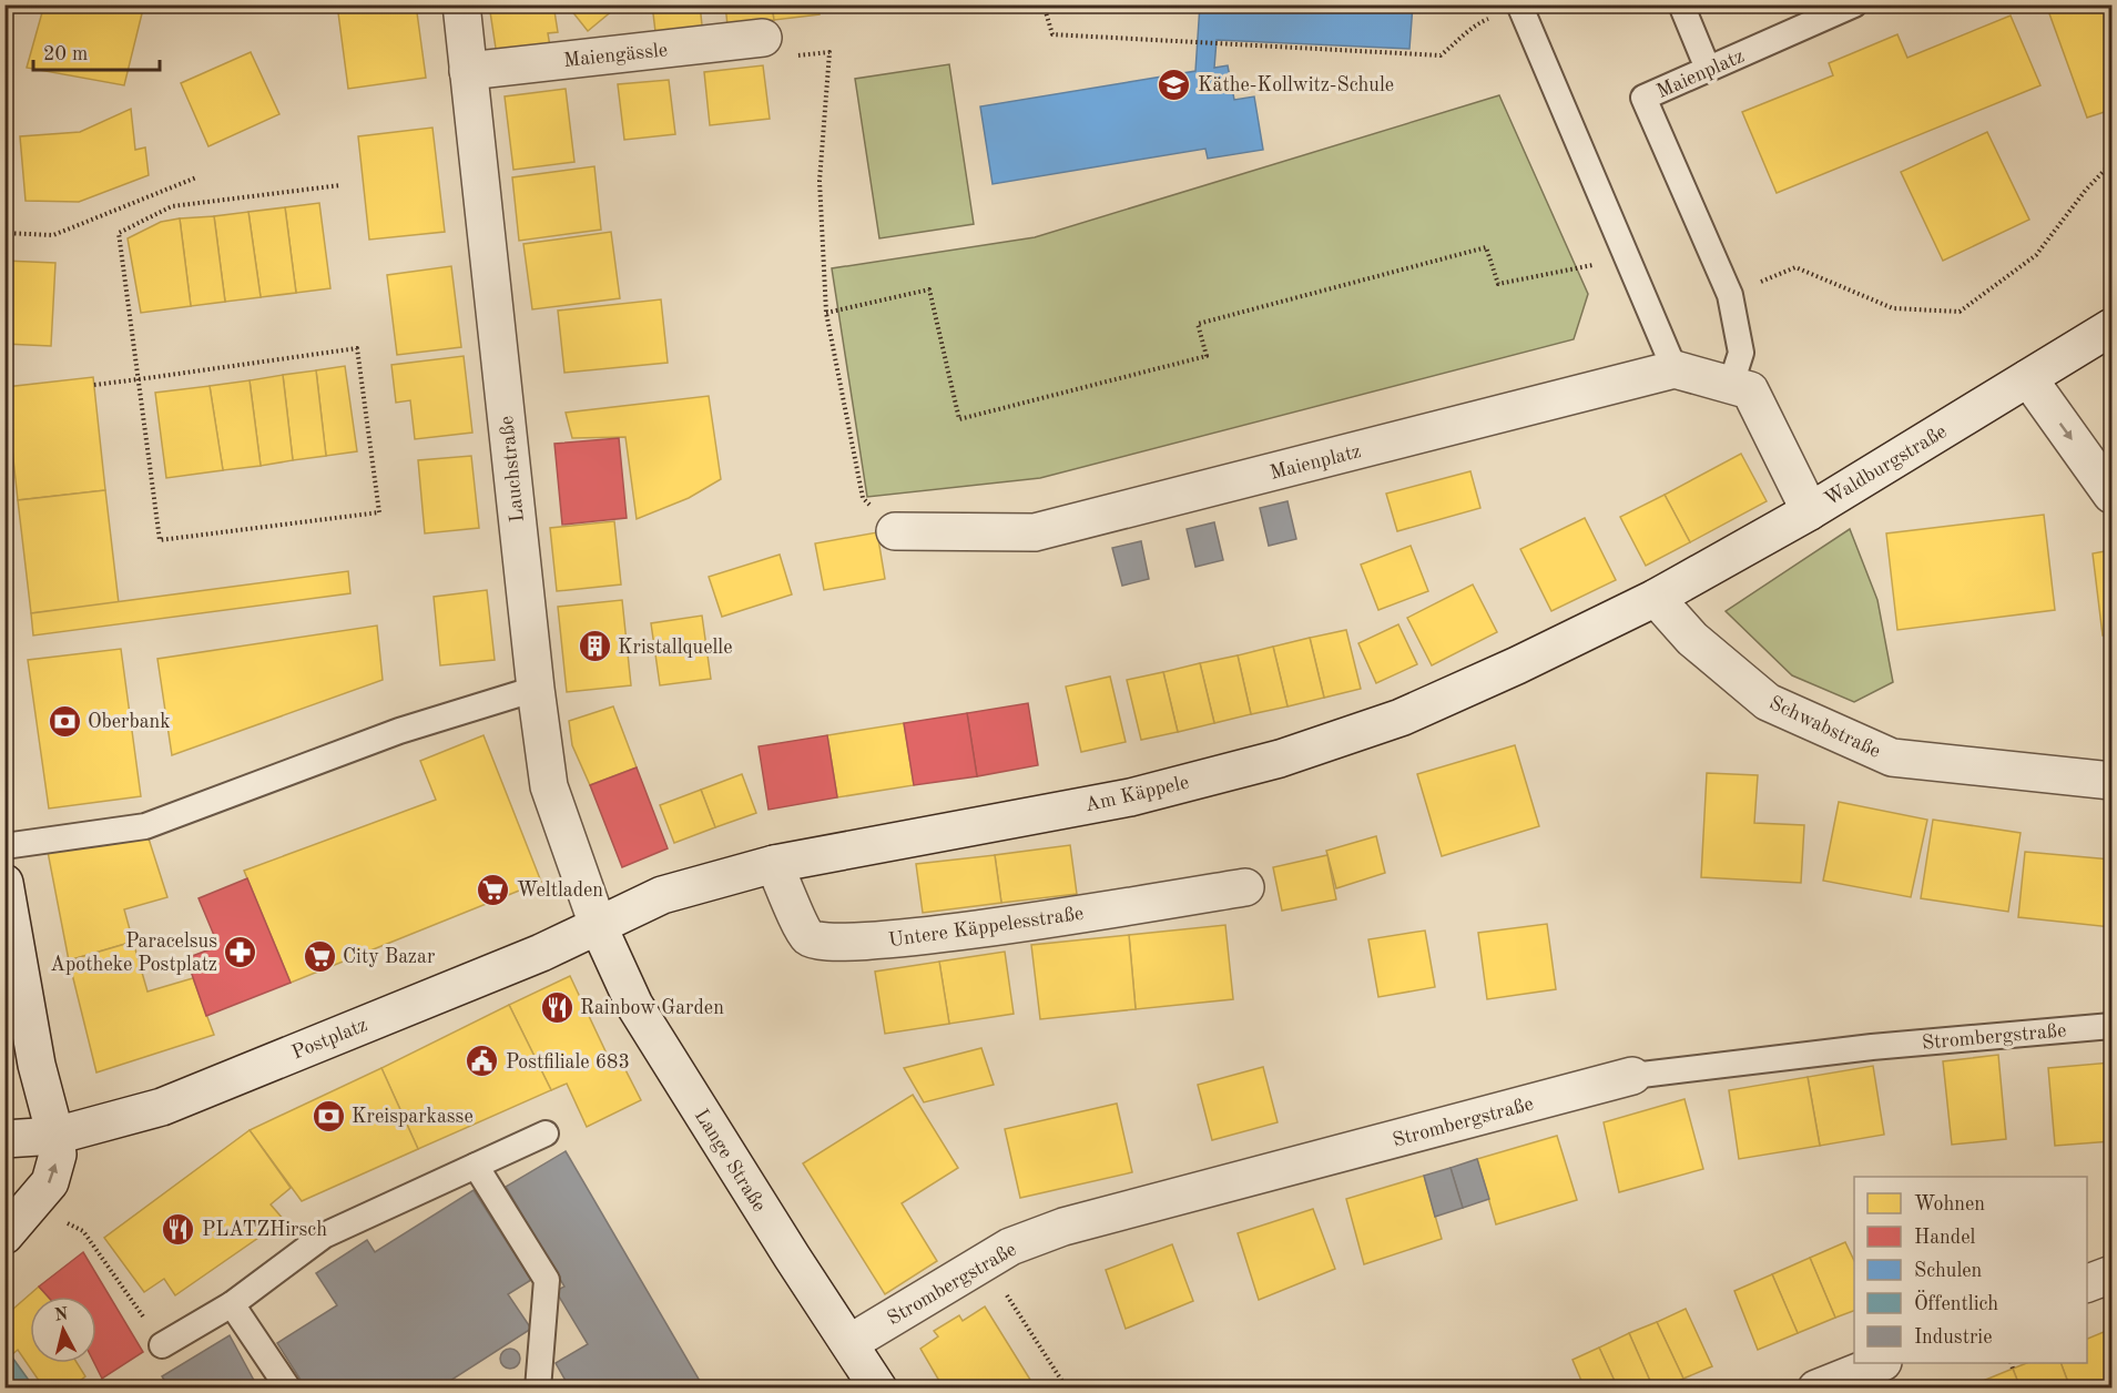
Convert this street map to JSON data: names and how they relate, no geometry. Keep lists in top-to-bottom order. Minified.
{"streets":{"street":["Maiengässle","Maienplatz","Waldburgstraße","Lauchstraße","Schwabstraße","Am Käppele","Untere Käppelesstraße","Strombergstraße","Postplatz","Lange Straße"]},"crossings":[["Maiengässle","Lauchstraße"],["Maienplatz","Waldburgstraße"],["Waldburgstraße","Schwabstraße"],["Waldburgstraße","Am Käppele"],["Lauchstraße","Am Käppele"],["Lauchstraße","Postplatz"],["Lauchstraße","Lange Straße"],["Schwabstraße","Am Käppele"],["Am Käppele","Untere Käppelesstraße"],["Am Käppele","Postplatz"],["Am Käppele","Lange Straße"],["Strombergstraße","Lange Straße"],["Postplatz","Lange Straße"]],"places":{"school or university":["Käthe-Kollwitz-Schule"],"building":["Kristallquelle"],"bank":["Oberbank","Kreisparkasse"],"supermarket":["Weltladen","City Bazar"],"pharmacy":["Paracelsus Apotheke Postplatz"],"restaurant":["Rainbow Garden","PLATZHirsch"],"public building":["Postfiliale 683"]},"legend":["Wohnen","Handel","Schulen","Öffentlich","Industrie"],"scale_bar":"20 m","north":"top"}
